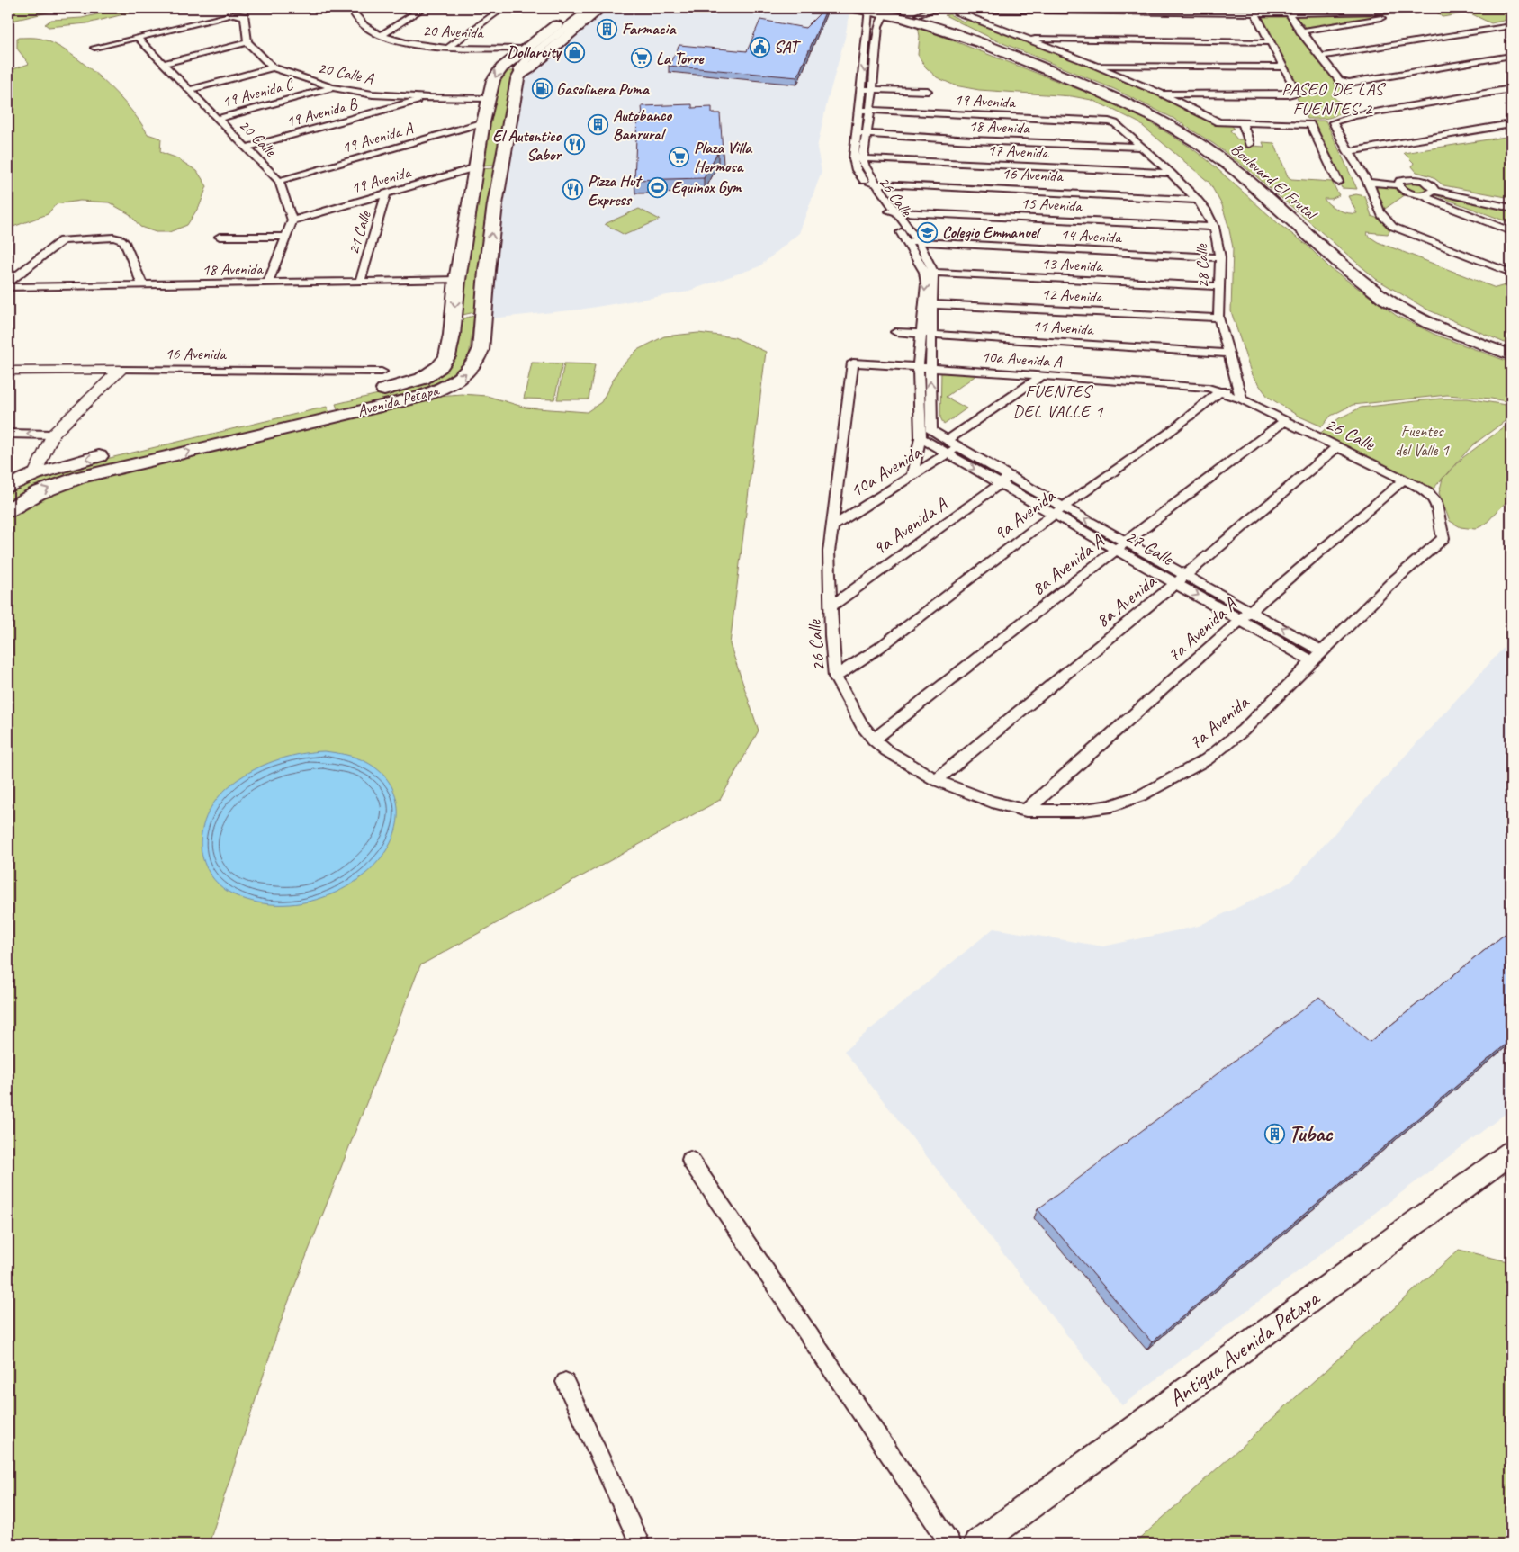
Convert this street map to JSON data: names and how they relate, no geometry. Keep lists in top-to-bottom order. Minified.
{"streets":{"main road":["Boulevard El Frutal","Avenida Petapa","Antigua Avenida Petapa"],"street":["20 Avenida","20 Calle A","19 Avenida C","19 Avenida","19 Avenida B","18 Avenida","20 Calle","19 Avenida A","17 Avenida","16 Avenida","26 Calle","15 Avenida","21 Calle","14 Avenida","13 Avenida","28 Calle","12 Avenida","11 Avenida","10a Avenida A","10a Avenida","9a Avenida","9a Avenida A","27 Calle","8a Avenida A","8a Avenida","7a Avenida A","7a Avenida"]},"crossings":[["20 Avenida","Avenida Petapa"],["20 Calle A","19 Avenida C"],["20 Calle A","19 Avenida B"],["20 Calle A","Avenida Petapa"],["19 Avenida C","20 Calle"],["19 Avenida","20 Calle"],["19 Avenida","26 Calle"],["19 Avenida","21 Calle"],["19 Avenida","28 Calle"],["19 Avenida","Avenida Petapa"],["19 Avenida B","20 Calle"],["18 Avenida","26 Calle"],["18 Avenida","21 Calle"],["18 Avenida","28 Calle"],["18 Avenida","Avenida Petapa"],["20 Calle","19 Avenida A"],["19 Avenida A","Avenida Petapa"],["17 Avenida","26 Calle"],["17 Avenida","28 Calle"],["16 Avenida","26 Calle"],["16 Avenida","28 Calle"],["Boulevard El Frutal","26 Calle"],["26 Calle","15 Avenida"],["26 Calle","14 Avenida"],["26 Calle","13 Avenida"],["26 Calle","28 Calle"],["26 Calle","12 Avenida"],["26 Calle","11 Avenida"],["26 Calle","10a Avenida A"],["26 Calle","10a Avenida"],["26 Calle","9a Avenida"],["26 Calle","9a Avenida A"],["26 Calle","27 Calle"],["26 Calle","8a Avenida A"],["26 Calle","8a Avenida"],["26 Calle","7a Avenida A"],["26 Calle","7a Avenida"],["15 Avenida","28 Calle"],["14 Avenida","28 Calle"],["13 Avenida","28 Calle"],["28 Calle","12 Avenida"],["28 Calle","11 Avenida"],["28 Calle","9a Avenida"],["10a Avenida A","10a Avenida"],["10a Avenida","27 Calle"],["9a Avenida","27 Calle"],["9a Avenida A","27 Calle"],["27 Calle","8a Avenida A"],["27 Calle","8a Avenida"],["27 Calle","7a Avenida A"],["27 Calle","7a Avenida"],["7a Avenida A","7a Avenida"]],"districts":["PASEO DE LAS FUENTES 2","FUENTES DEL VALLE 1"],"parks":["Fuentes del Valle 1"],"places":{"building":["Farmacia","Autobanco Banrural","Tubac"],"public building":["SAT"],"shop":["Dollarcity"],"supermarket":["La Torre","Plaza Villa Hermosa"],"fuel station":["Gasolinera Puma"],"restaurant":["El Autentico Sabor","Pizza Hut Express"],"sports":["Equinox Gym"],"school or university":["Colegio Emmanuel"]}}
